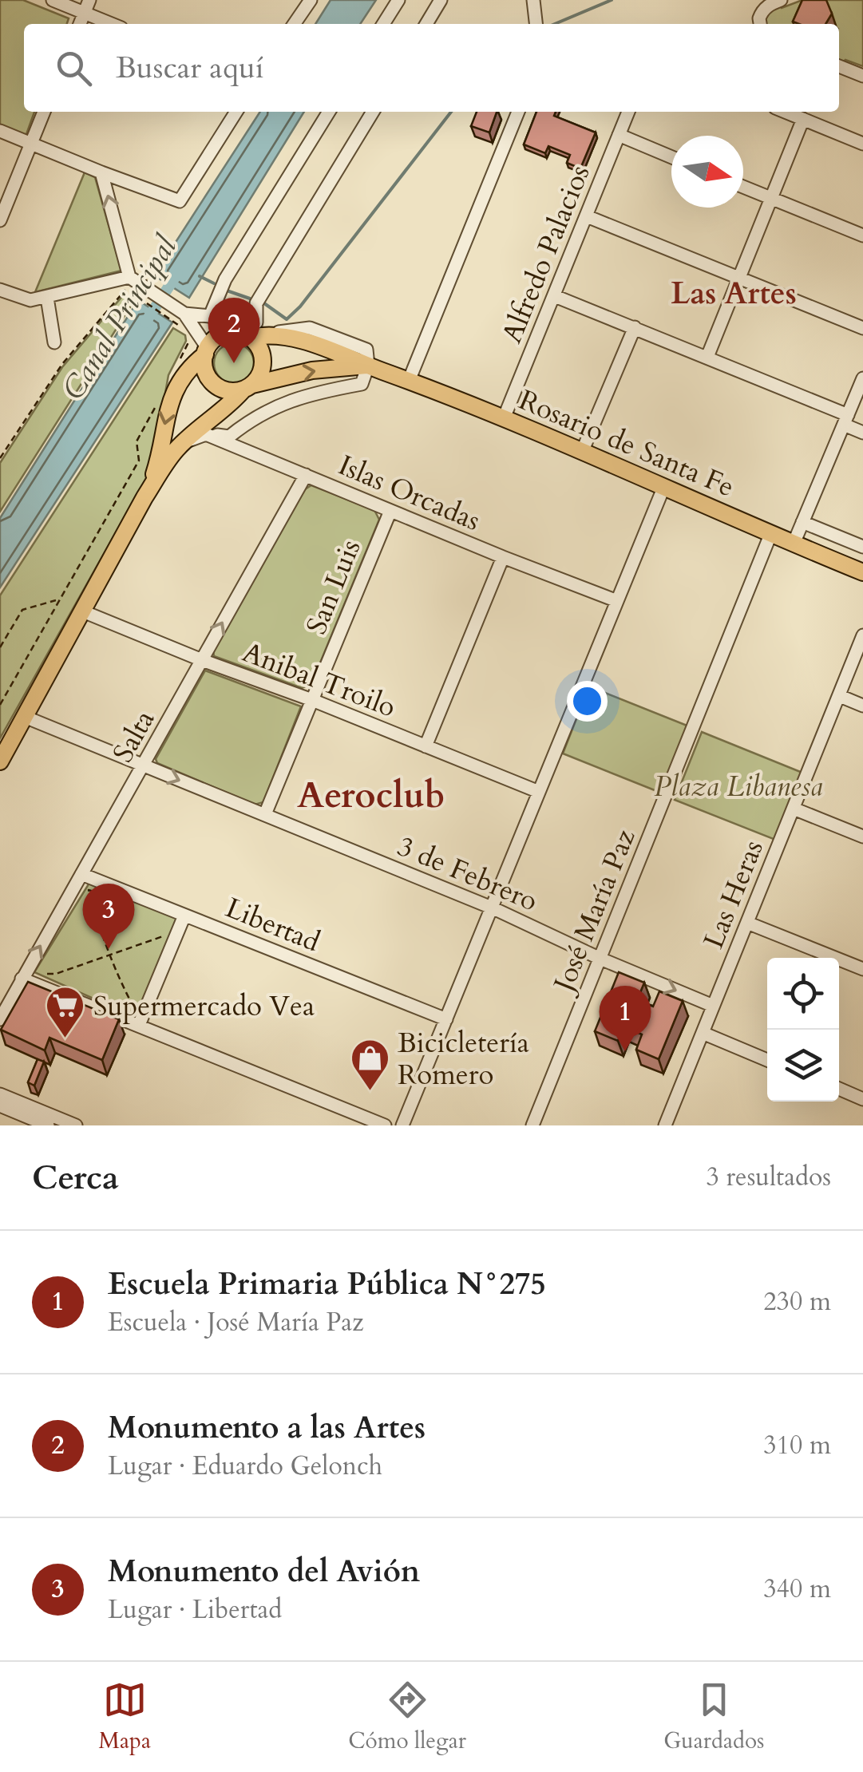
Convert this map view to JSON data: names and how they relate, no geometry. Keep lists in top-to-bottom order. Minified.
{"streets":{"main road":["Rosario de Santa Fe"],"street":["Alfredo Palacios","Islas Orcadas","San Luis","Anibal Troilo","Salta","3 de Febrero","Las Heras","José María Paz","Libertad"]},"crossings":[["Alfredo Palacios","Rosario de Santa Fe"],["Rosario de Santa Fe","José María Paz"],["Islas Orcadas","San Luis"],["Islas Orcadas","Salta"],["San Luis","Anibal Troilo"],["San Luis","3 de Febrero"],["Anibal Troilo","Salta"],["Salta","3 de Febrero"],["Salta","Libertad"],["3 de Febrero","Las Heras"],["3 de Febrero","José María Paz"]],"one_way":["Salta"],"districts":["Las Artes","Aeroclub"],"water":["Canal Principal"],"parks":["Plaza Libanesa"],"places":{"supermarket":["Supermercado Vea"],"shop":["Bicicletería Romero"]},"north":"right","page":{"search":"Buscar aquí","pins":["2","3","1"],"heading":["Cerca","3 resultados"],"list":[{"mark":"1","name":"Escuela Primaria Pública N°275","note":"Escuela · José María Paz","value":"230 m"},{"mark":"2","name":"Monumento a las Artes","note":"Lugar · Eduardo Gelonch","value":"310 m"},{"mark":"3","name":"Monumento del Avión","note":"Lugar · Libertad","value":"340 m"}],"nav":["Mapa","Cómo llegar","Guardados"]}}
